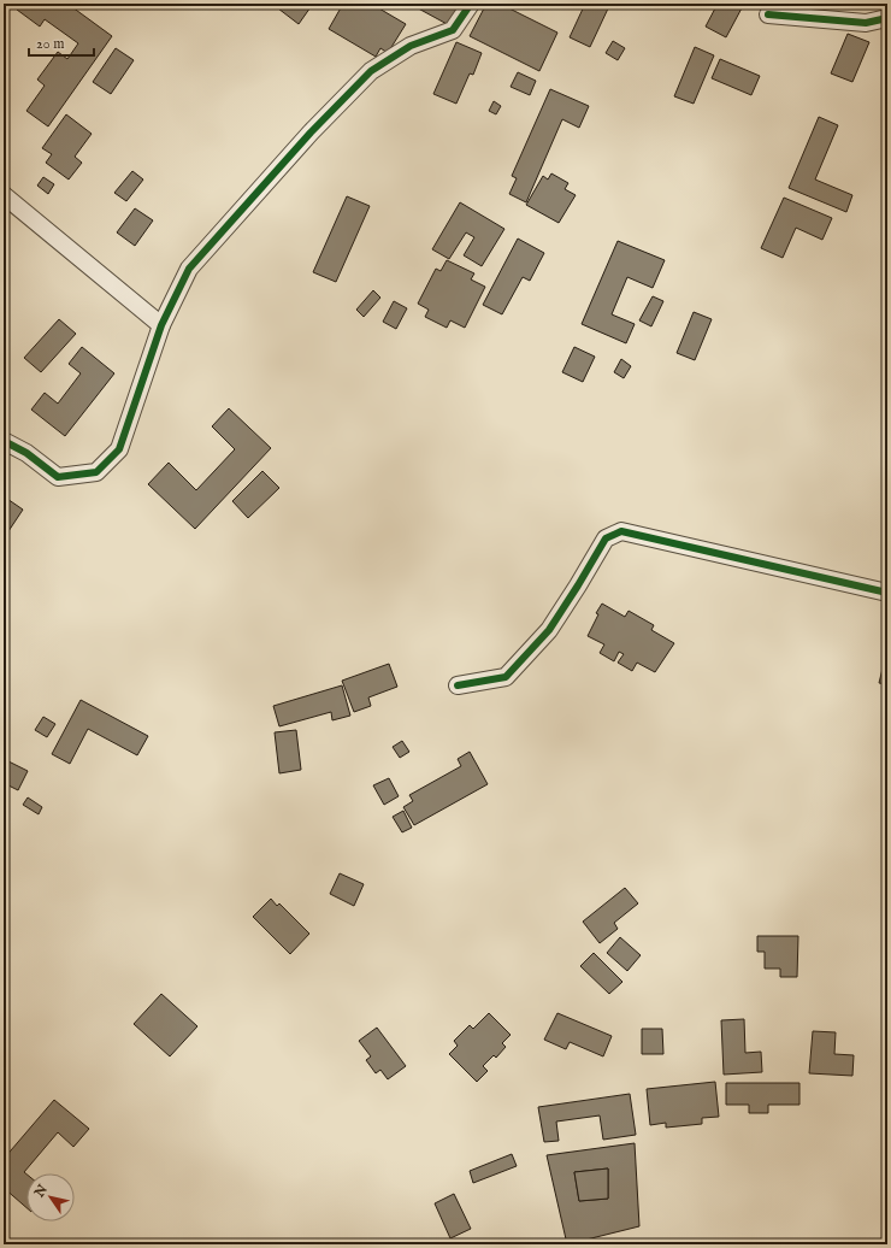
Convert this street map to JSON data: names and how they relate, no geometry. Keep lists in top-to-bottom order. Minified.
{"scale_bar":"20 m","north":"top left"}
